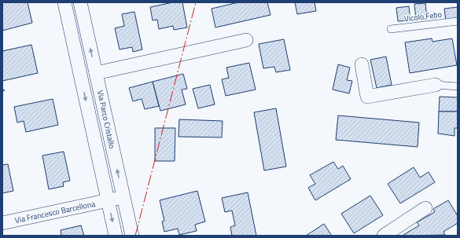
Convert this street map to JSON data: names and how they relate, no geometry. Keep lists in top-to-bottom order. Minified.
{"streets":{"street":["Via Parco Cristallo","Via Francesco Barcellona"],"lane":["Vicolo Febo"]},"crossings":[["Via Parco Cristallo","Via Francesco Barcellona"]]}
